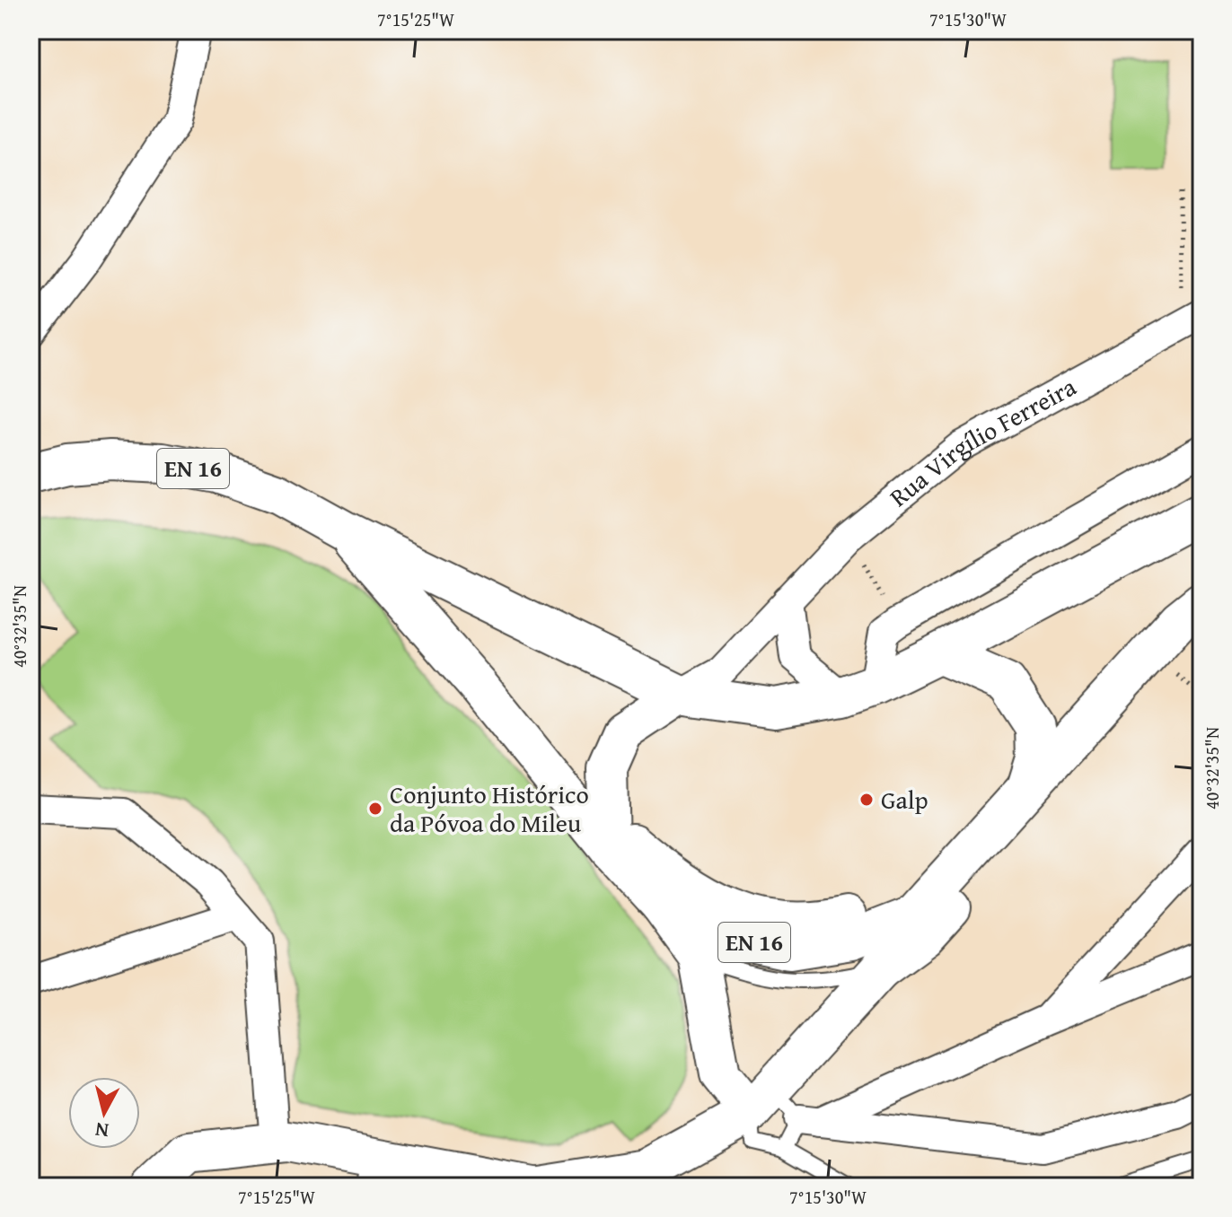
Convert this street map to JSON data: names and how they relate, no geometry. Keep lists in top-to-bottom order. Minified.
{"streets":{"main road":["EN 16"],"street":["Rua Virgílio Ferreira"]},"crossings":[["Rua Virgílio Ferreira","EN 16"]],"places":["Galp","Conjunto Histórico da Póvoa do Mileu"],"north":"bottom","coordinates":["7°15'25\"W","7°15'30\"W","40°32'35\"N"]}
